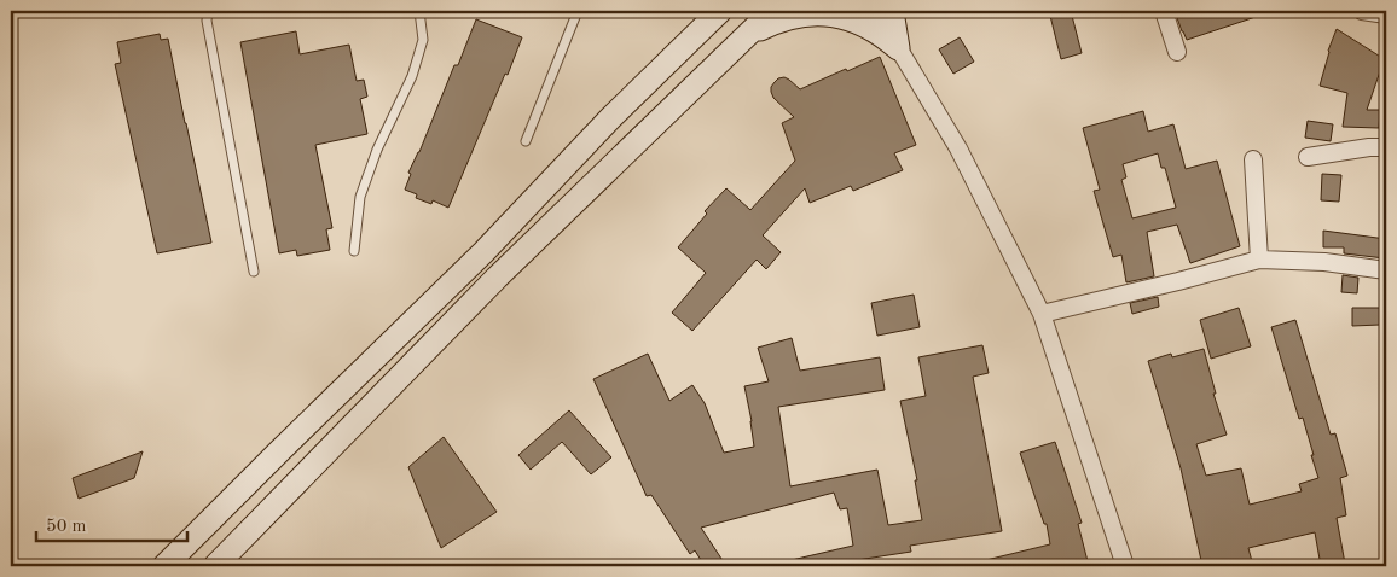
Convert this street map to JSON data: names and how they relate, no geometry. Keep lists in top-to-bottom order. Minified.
{"scale_bar":"50 m"}
